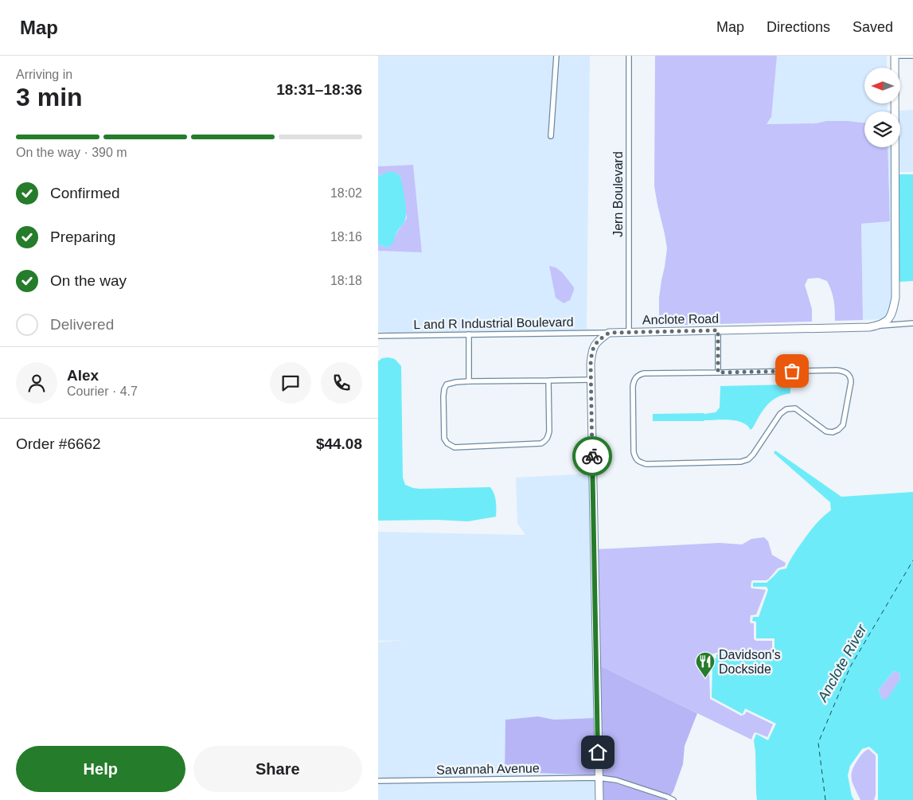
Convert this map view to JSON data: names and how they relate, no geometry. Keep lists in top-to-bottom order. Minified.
{"streets":{"street":["Jern Boulevard","Anclote Road","L and R Industrial Boulevard","Savannah Avenue"]},"crossings":[["Jern Boulevard","Anclote Road"],["Anclote Road","L and R Industrial Boulevard"]],"water":["Anclote River"],"places":{"restaurant":["Davidson's Dockside"]},"north":"left","page":{"header":"Map","nav":["Map","Directions","Saved"],"heading":["3 min","Arriving in","18:31–18:36"],"panel":["Alex","Courier · 4.7","Order #6662","$44.08"],"bar":"On the way · 390 m","list":[["Confirmed","18:02"],["Preparing","18:16"],["On the way","18:18"],"Delivered"],"buttons":["Help","Share"]}}
